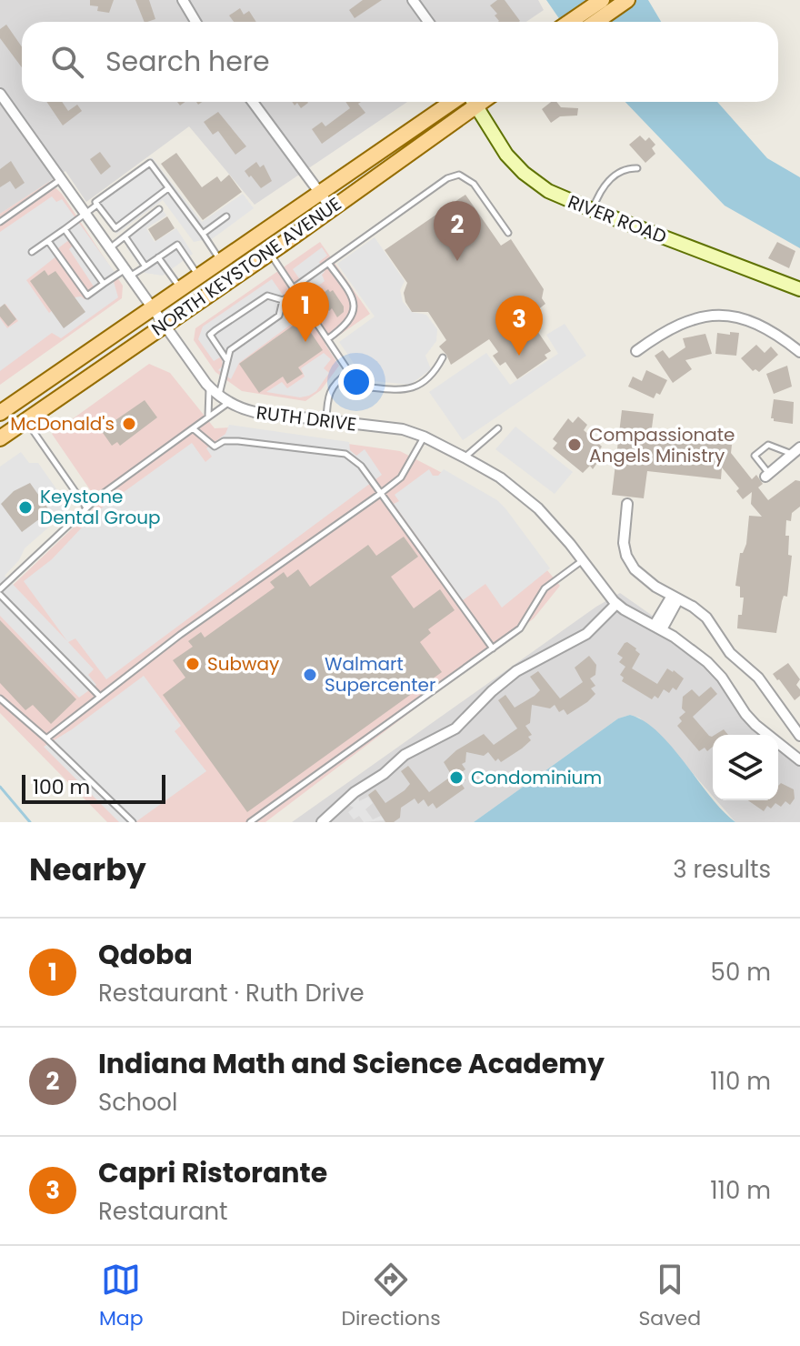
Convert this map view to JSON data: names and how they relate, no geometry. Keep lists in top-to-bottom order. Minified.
{"streets":{"main road":["NORTH KEYSTONE AVENUE"],"street":["RIVER ROAD","RUTH DRIVE"]},"crossings":[["NORTH KEYSTONE AVENUE","RUTH DRIVE"]],"places":["McDonald's","Compassionate Angels Ministry","Keystone Dental Group","Subway","Walmart Supercenter","Condominium"],"scale_bar":"100 m","page":{"search":"Search here","pins":["2","1","3"],"scale":"100 m","heading":["Nearby","3 results"],"list":[{"mark":"1","name":"Qdoba","note":"Restaurant · Ruth Drive","value":"50 m"},{"mark":"2","name":"Indiana Math and Science Academy","note":"School","value":"110 m"},{"mark":"3","name":"Capri Ristorante","note":"Restaurant","value":"110 m"}],"nav":["Map","Directions","Saved"]}}
